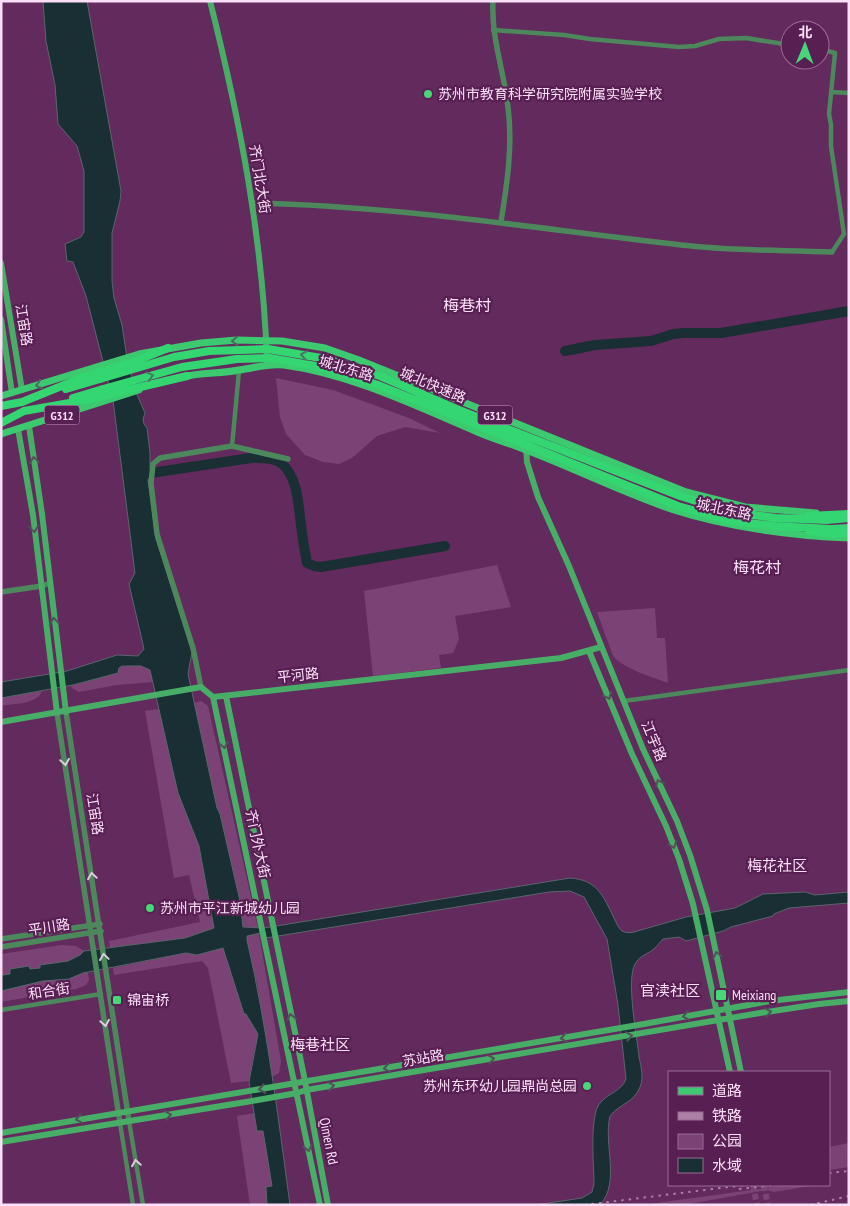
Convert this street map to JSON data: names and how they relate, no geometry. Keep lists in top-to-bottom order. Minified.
{"streets":{"highway":["城北快速路"],"main road":["齐门北大街","江宙路","城北东路","G312","平河路","江宇路","齐门外大街","苏站路","Qimen Rd"],"street":["平川路","和合街"]},"crossings":[["齐门北大街","城北东路"],["江宙路","城北东路"],["江宙路","平川路"],["江宙路","和合街"],["江宙路","苏站路"],["城北东路","江宇路"],["平河路","江宇路"],["平河路","齐门外大街"],["江宇路","苏站路"],["齐门外大街","苏站路"],["齐门外大街","Qimen Rd"],["苏站路","Qimen Rd"]],"districts":["梅巷村","梅花村","梅花社区","官渎社区","梅巷社区"],"places":{"other":["苏州市教育科学研究院附属实验学校","苏州市平江新城幼儿园","苏州东环幼儿园鼎尚总园"],"transit":["Meixiang","锦宙桥"]},"legend":["道路","铁路","公园","水域"],"north":"top"}
